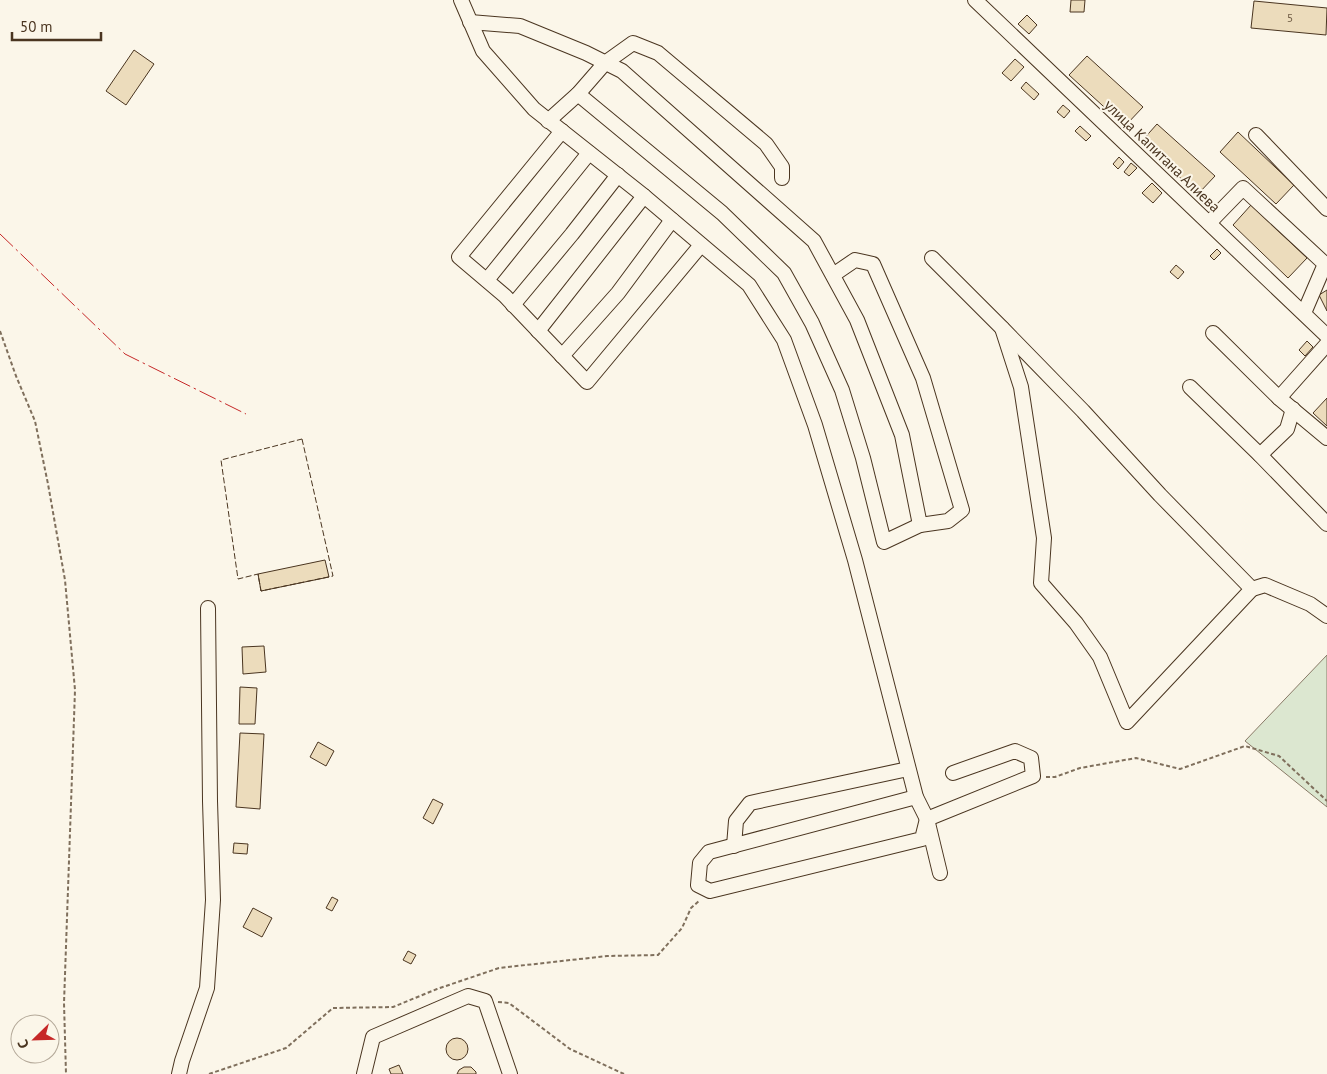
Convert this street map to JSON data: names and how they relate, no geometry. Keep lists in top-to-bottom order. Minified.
{"streets":{"street":["улица Капитана Алиева"]},"house_numbers":["5"],"scale_bar":"50 m","north":"bottom left"}
